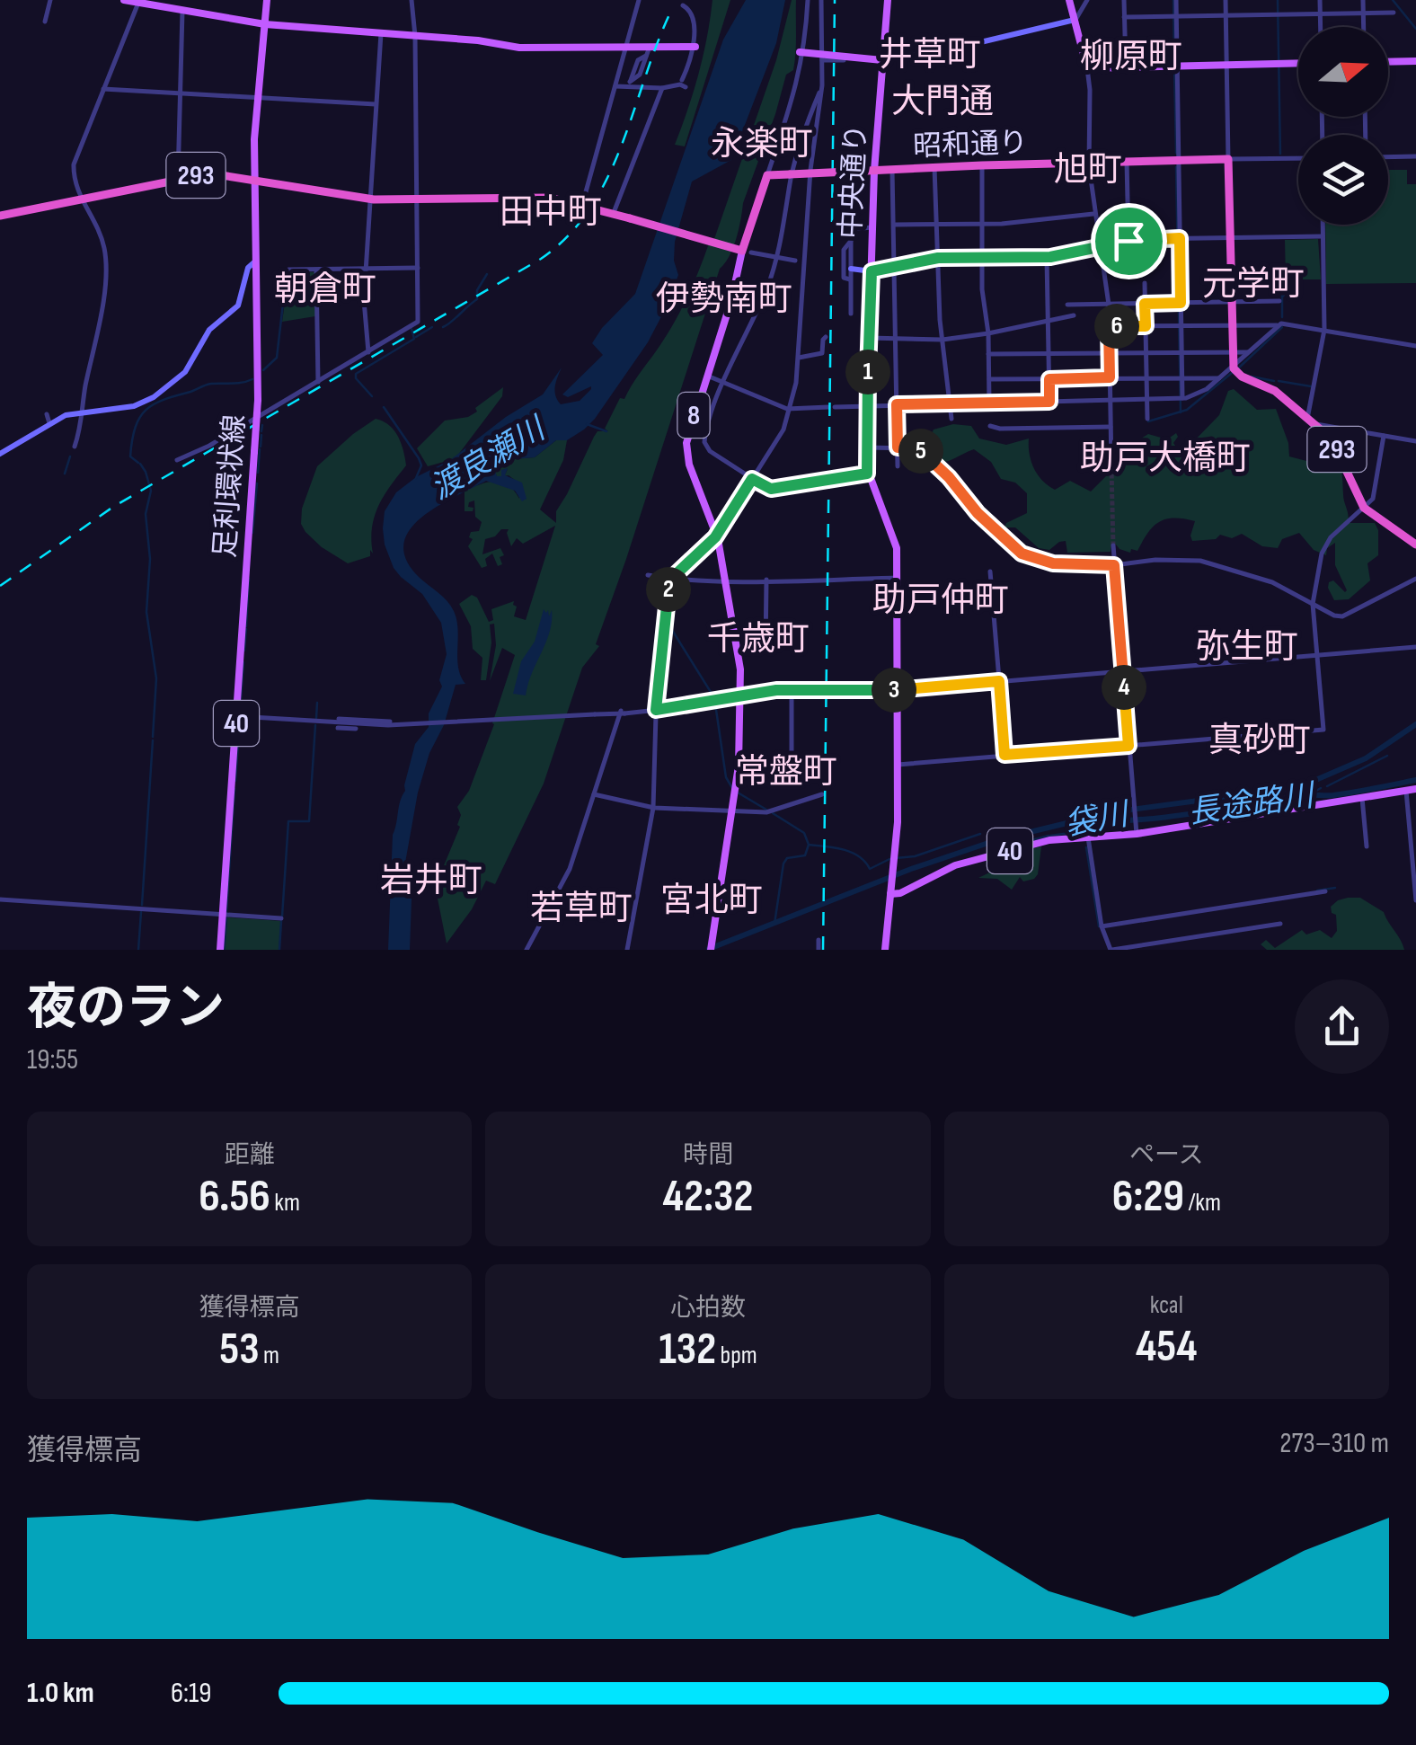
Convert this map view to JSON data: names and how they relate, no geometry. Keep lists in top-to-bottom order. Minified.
{"streets":{"highway":["昭和通り","293"],"main road":["中央通り","8","足利環状線","40"]},"crossings":[["昭和通り","中央通り"],["293","8"],["293","足利環状線"],["中央通り","40"],["足利環状線","40"]],"districts":["井草町","柳原町","大門通","永楽町","旭町","田中町","元学町","朝倉町","伊勢南町","助戸大橋町","助戸仲町","千歳町","弥生町","真砂町","常盤町","岩井町","宮北町","若草町"],"water":["渡良瀬川","長途路川","袋川"],"north":"right","page":{"pins":["6","1","5","2","4","3"],"heading":["夜のラン","19:55"],"stats":[["距離","6.56 km"],["時間","42:32"],["ペース","6:29 /km"],["獲得標高","53 m"],["心拍数","132 bpm"],["kcal","454"]],"chart":["獲得標高","273–310 m"],"list":[{"name":"1.0 km","note":"6:19"}]}}
